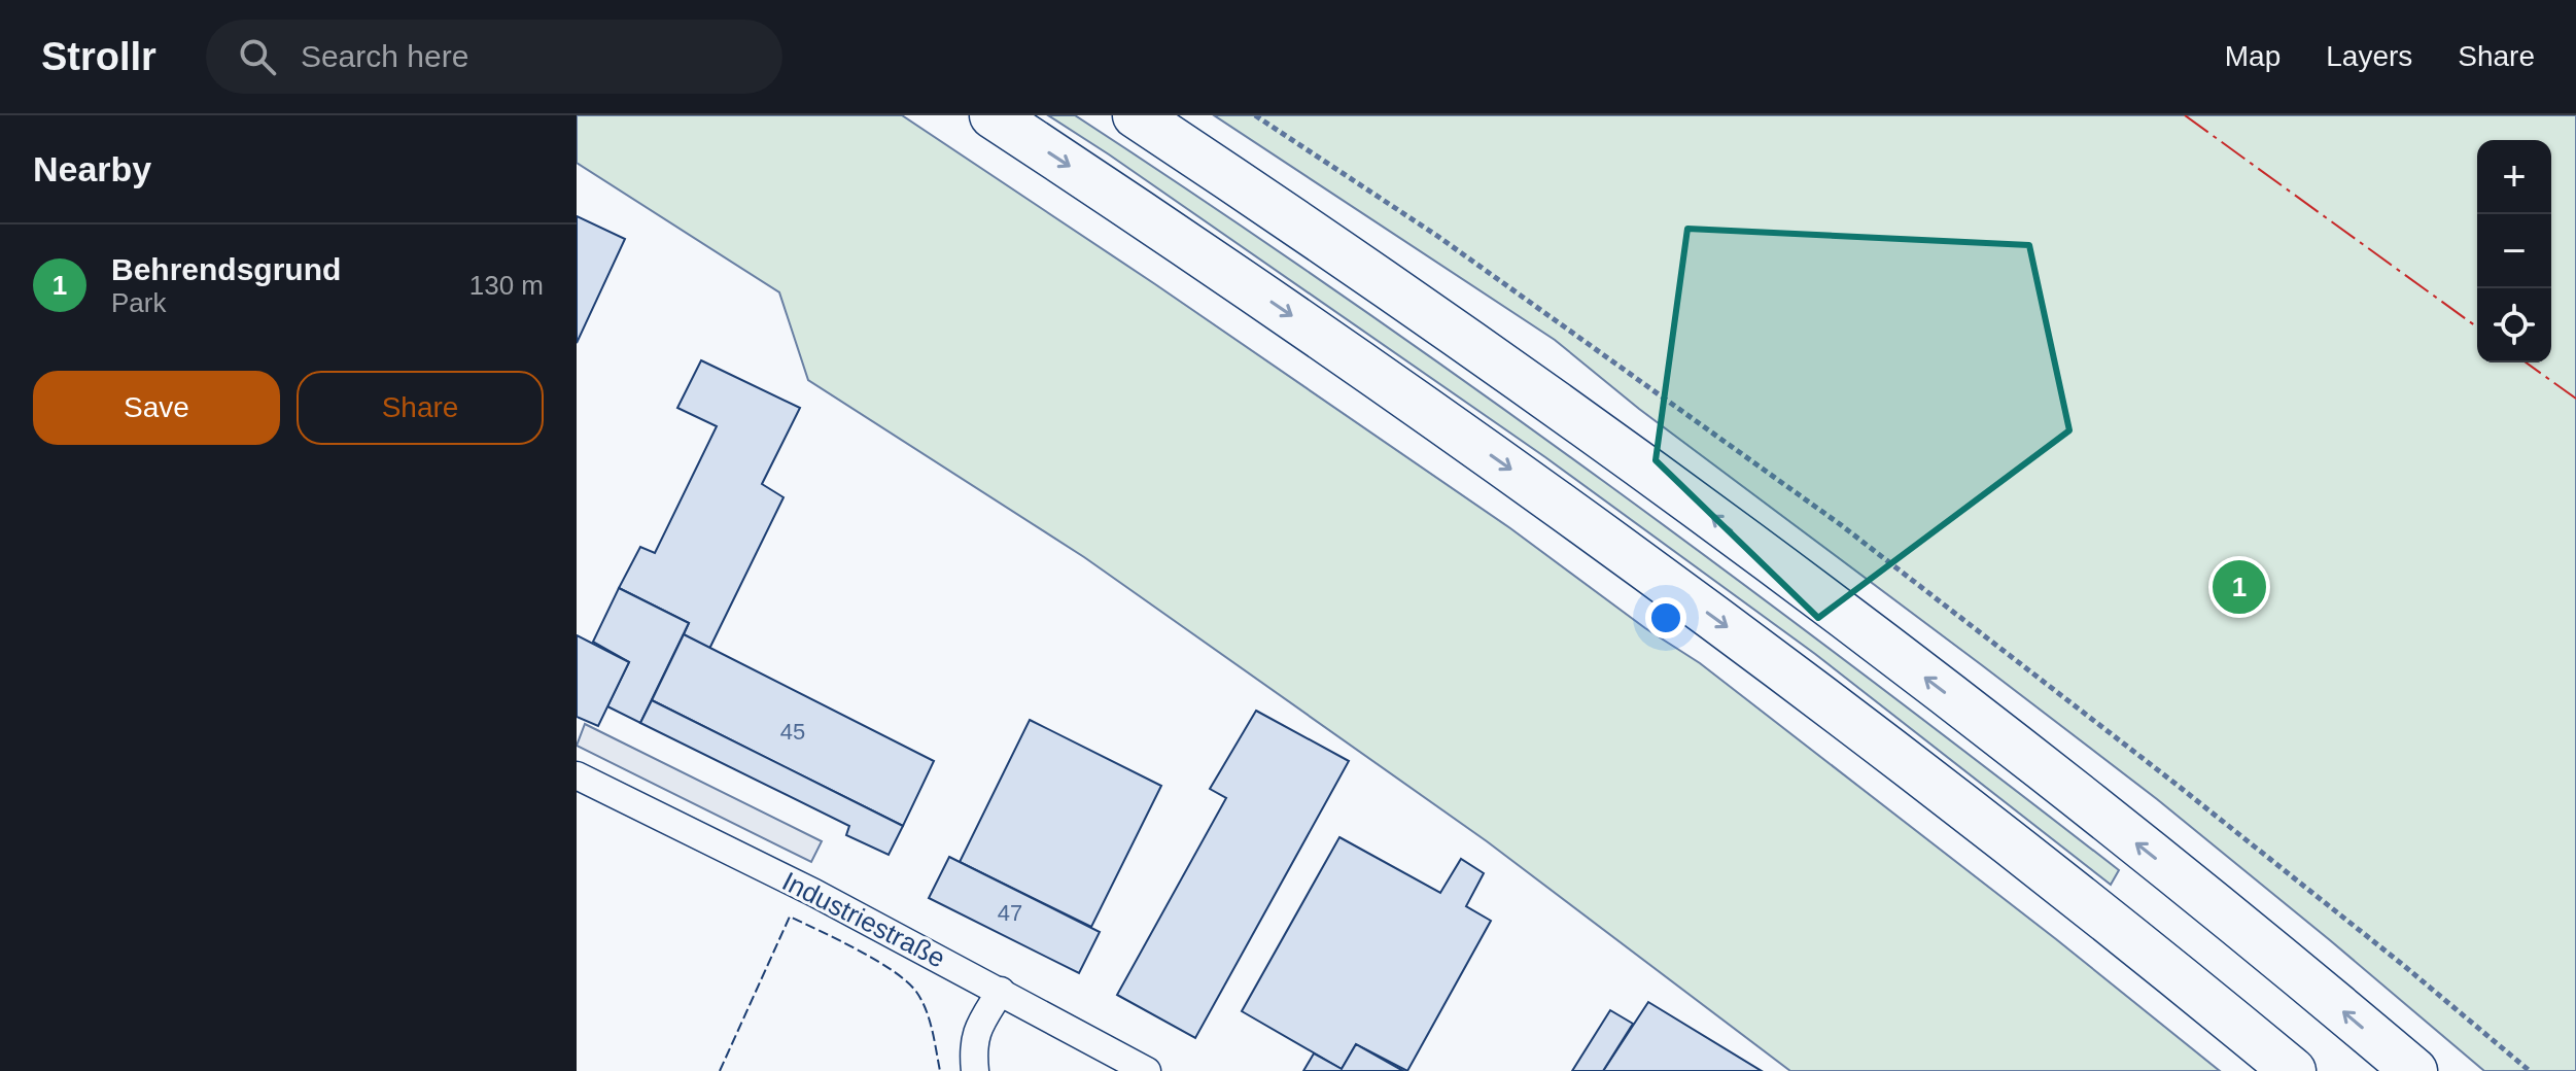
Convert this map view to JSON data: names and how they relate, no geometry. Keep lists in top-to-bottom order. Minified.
{"streets":{"street":["Industriestraße"]},"house_numbers":["45","47"],"page":{"header":"Strollr","search":"Search here","nav":["Map","Layers","Share"],"heading":"Nearby","map_buttons":["+","−"],"list":[{"mark":"1","name":"Behrendsgrund","note":"Park","value":"130 m"}],"buttons":["Save","Share"],"pins":"1"}}
